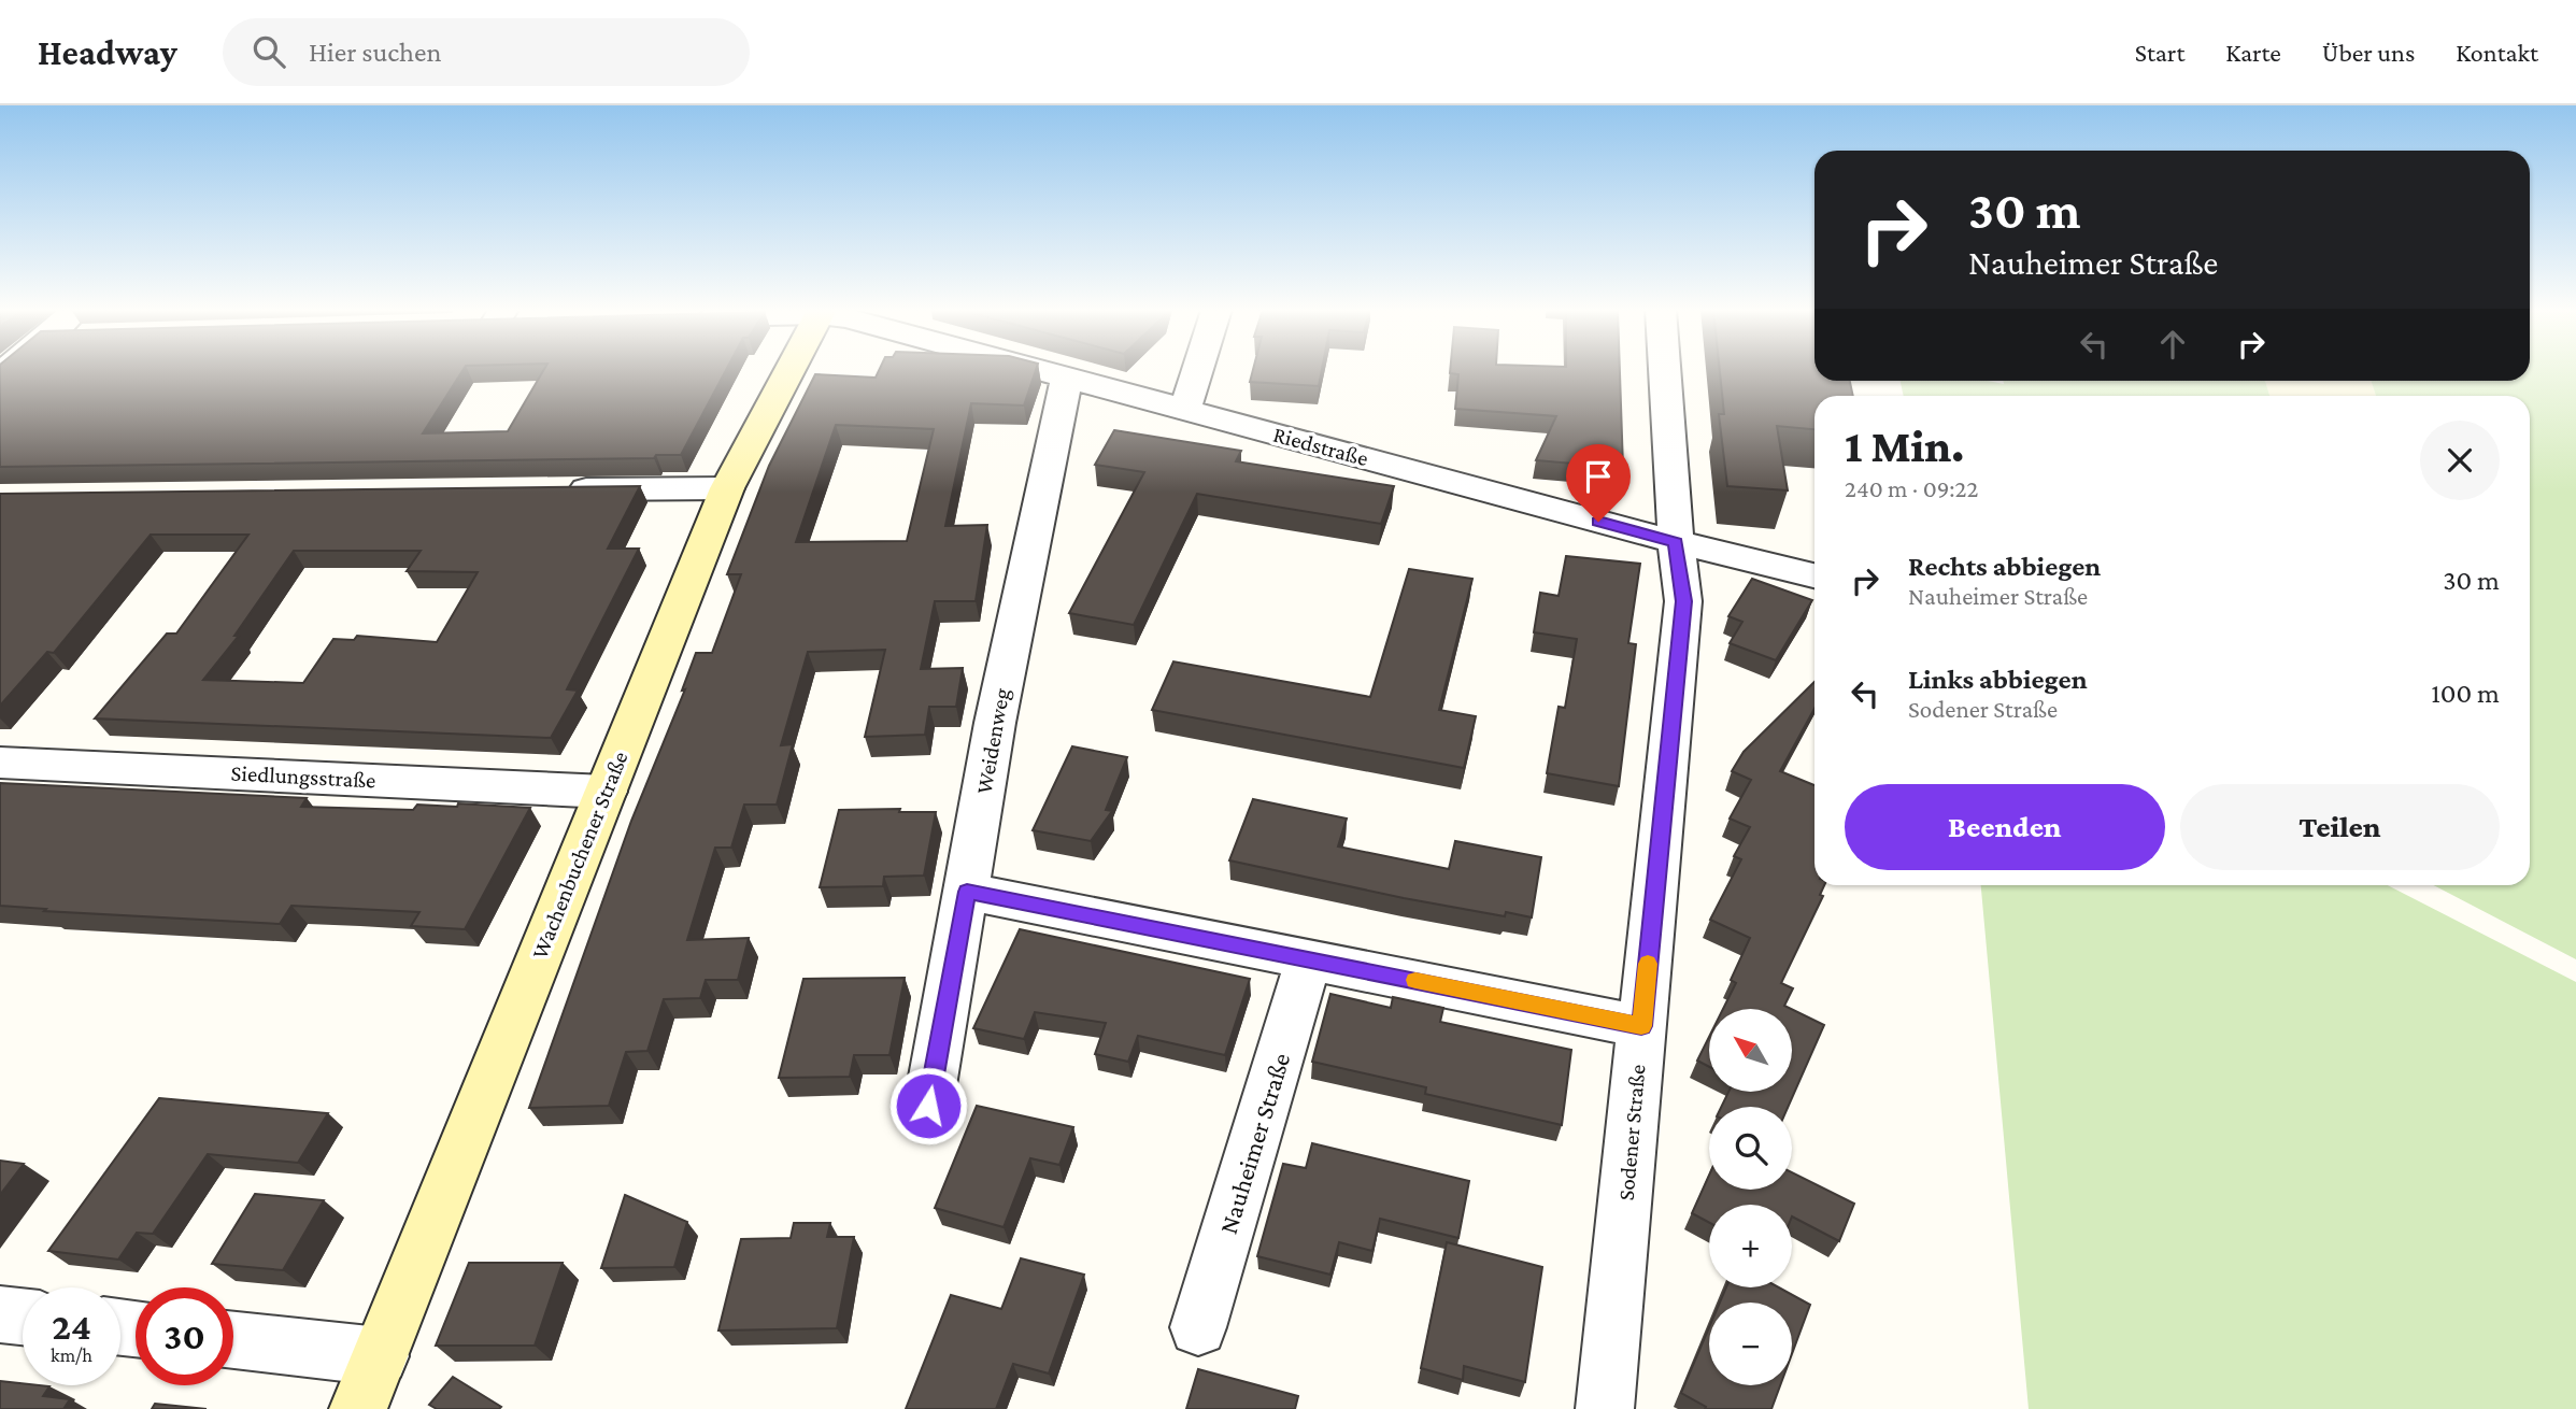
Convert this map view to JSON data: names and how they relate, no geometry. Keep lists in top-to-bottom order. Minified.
{"streets":{"main road":["Wachenbuchener Straße"],"street":["Riedstraße","Weidenweg","Siedlungsstraße","Sodener Straße","Nauheimer Straße"]},"crossings":[["Riedstraße","Weidenweg"],["Riedstraße","Sodener Straße"],["Siedlungsstraße","Wachenbuchener Straße"]],"north":"top left","page":{"header":"Headway","search":"Hier suchen","nav":["Start","Karte","Über uns","Kontakt"],"turn":["30 m","Nauheimer Straße"],"heading":["1 Min.","240 m · 09:22"],"list":[{"name":"Rechts abbiegen","note":"Nauheimer Straße","value":"30 m"},{"name":"Links abbiegen","note":"Sodener Straße","value":"100 m"}],"buttons":["Beenden","Teilen"],"map_buttons":["+","−"],"speed":"24 km/h","limit":"30"}}
